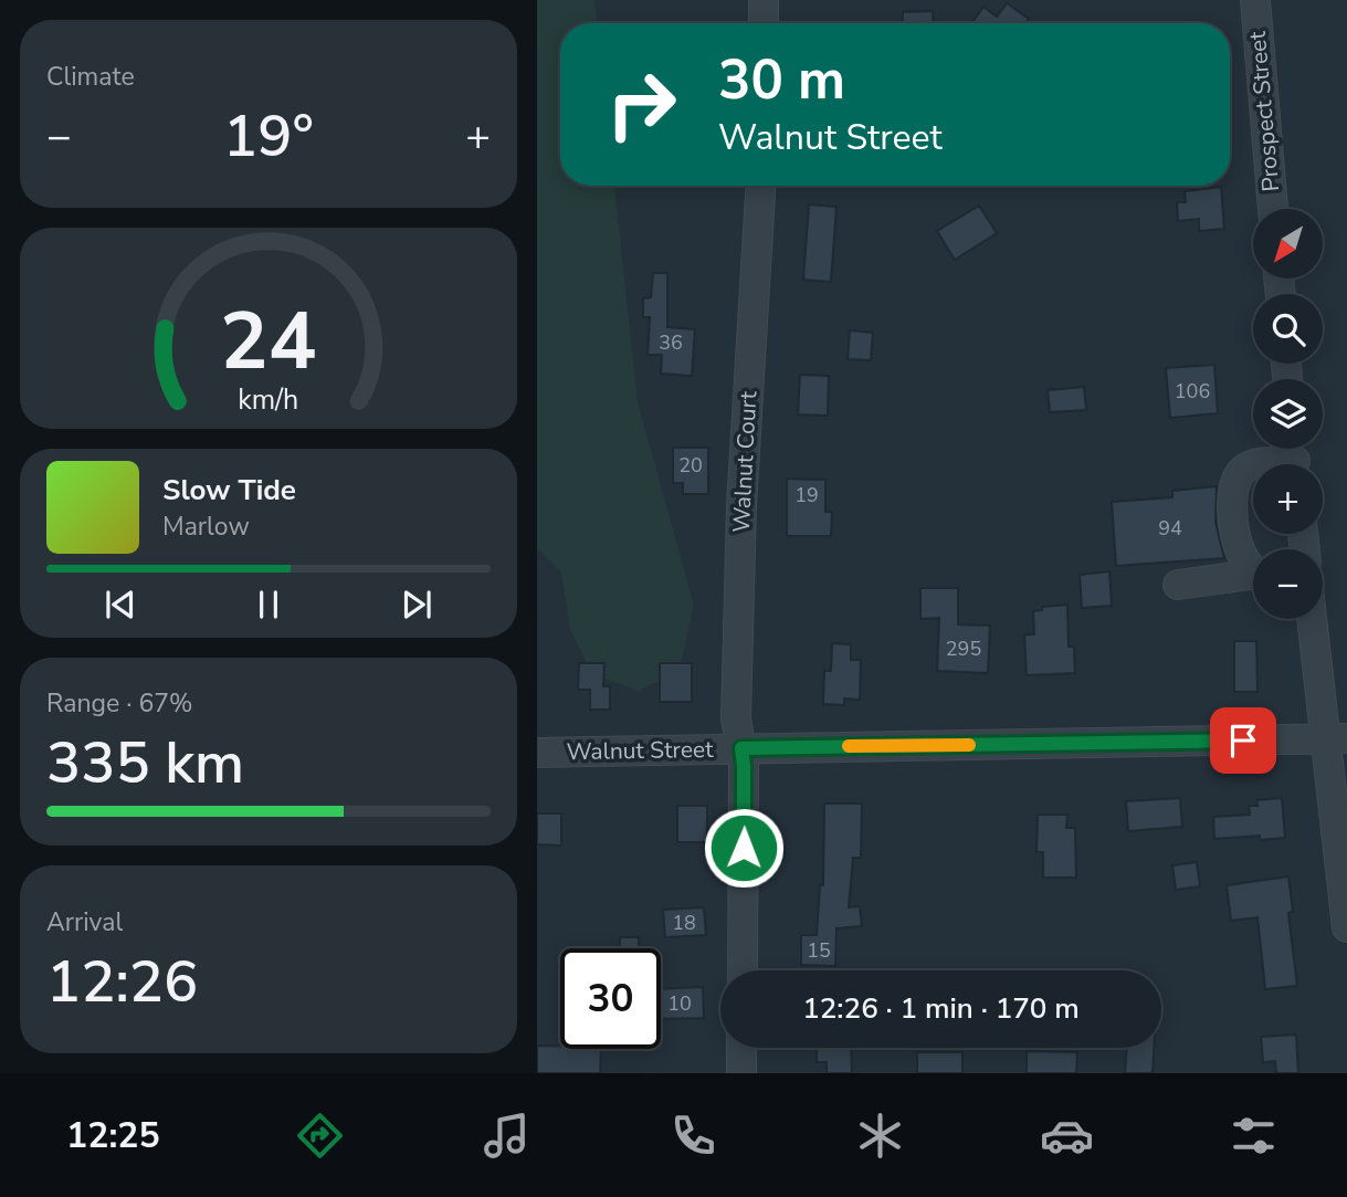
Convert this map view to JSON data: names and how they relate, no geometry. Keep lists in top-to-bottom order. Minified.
{"streets":{"street":["Prospect Street","Walnut Court","Walnut Street"]},"crossings":[["Walnut Court","Walnut Street"]],"house_numbers":["36","106","20","19","94","295","18","15","10"],"north":"bottom left","page":{"tile":["Climate",["Range · 67%","335 km"],["Arrival","12:26"]],"turn":["30 m","Walnut Street"],"heat":["−","19°","+"],"map_buttons":["+","−"],"song":["Slow Tide","Marlow"],"limit":"30","trip":"12:26 · 1 min · 170 m","tabs":"12:25","gauge":["24","km/h"]}}
